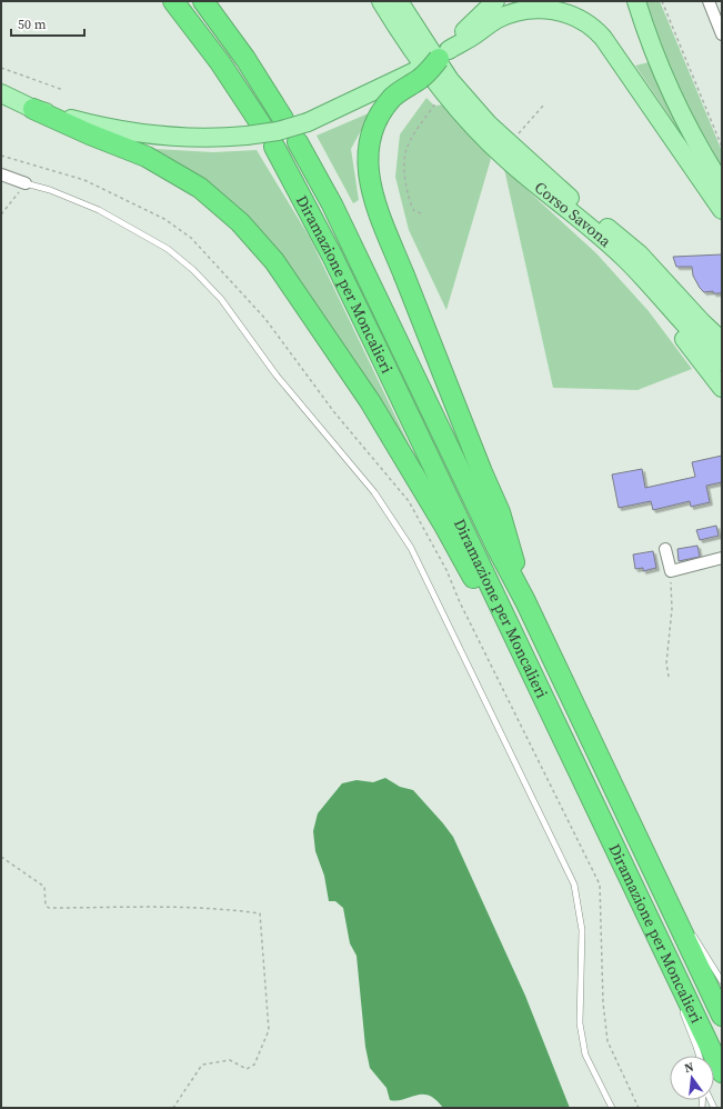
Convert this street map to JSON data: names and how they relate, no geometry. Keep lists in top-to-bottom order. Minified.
{"streets":{"highway":["Diramazione per Moncalieri"],"main road":["Corso Savona"]},"scale_bar":"50 m","north":"top"}
